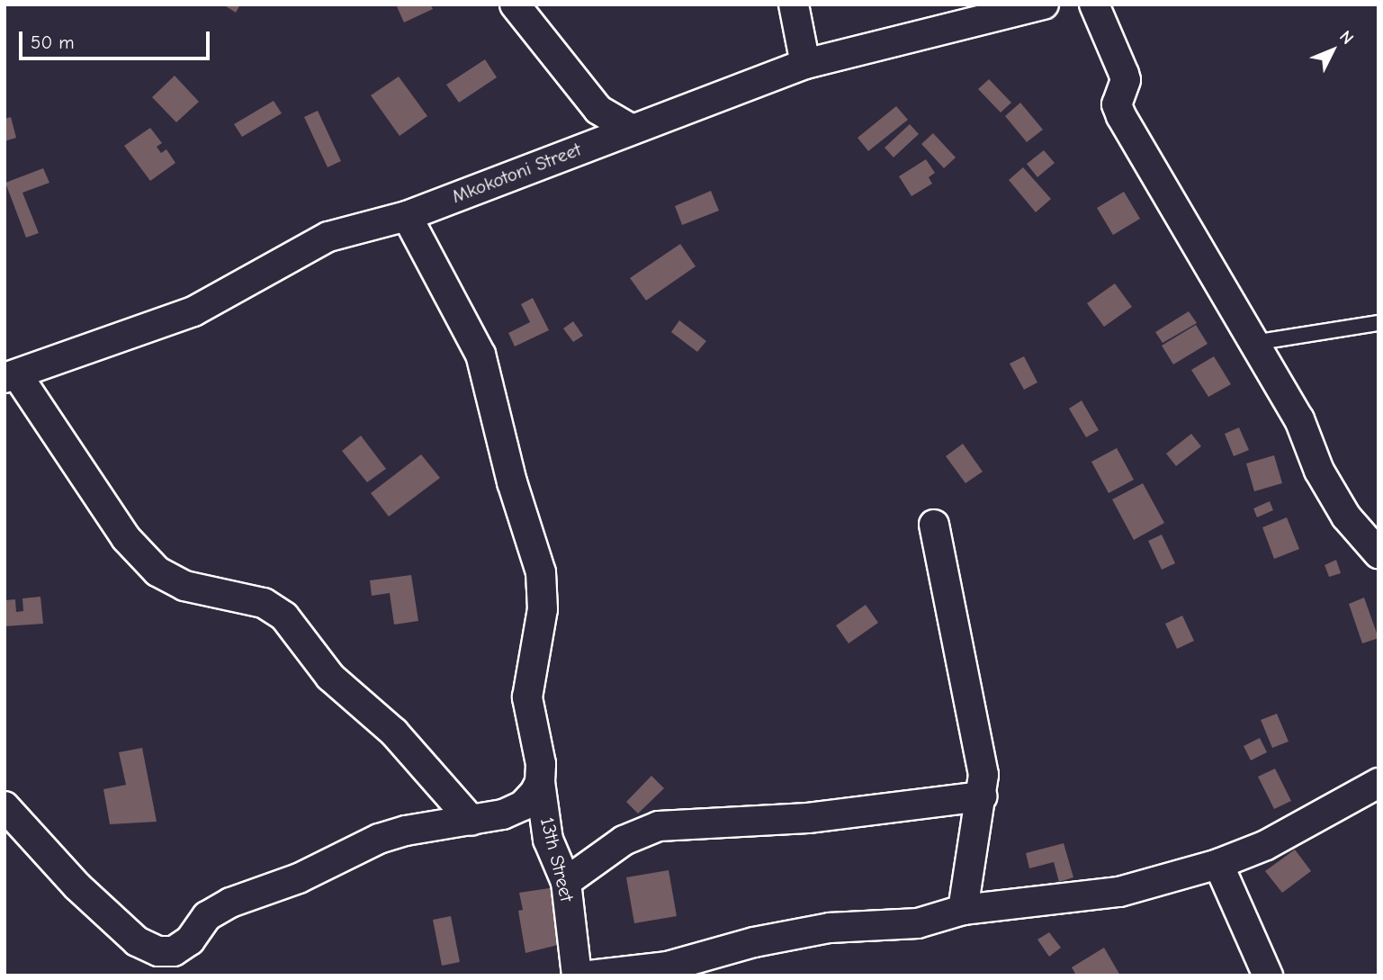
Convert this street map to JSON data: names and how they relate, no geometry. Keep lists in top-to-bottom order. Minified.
{"streets":{"street":["Mkokotoni Street","13th Street"]},"crossings":[["Mkokotoni Street","13th Street"]],"scale_bar":"50 m","north":"top right"}
